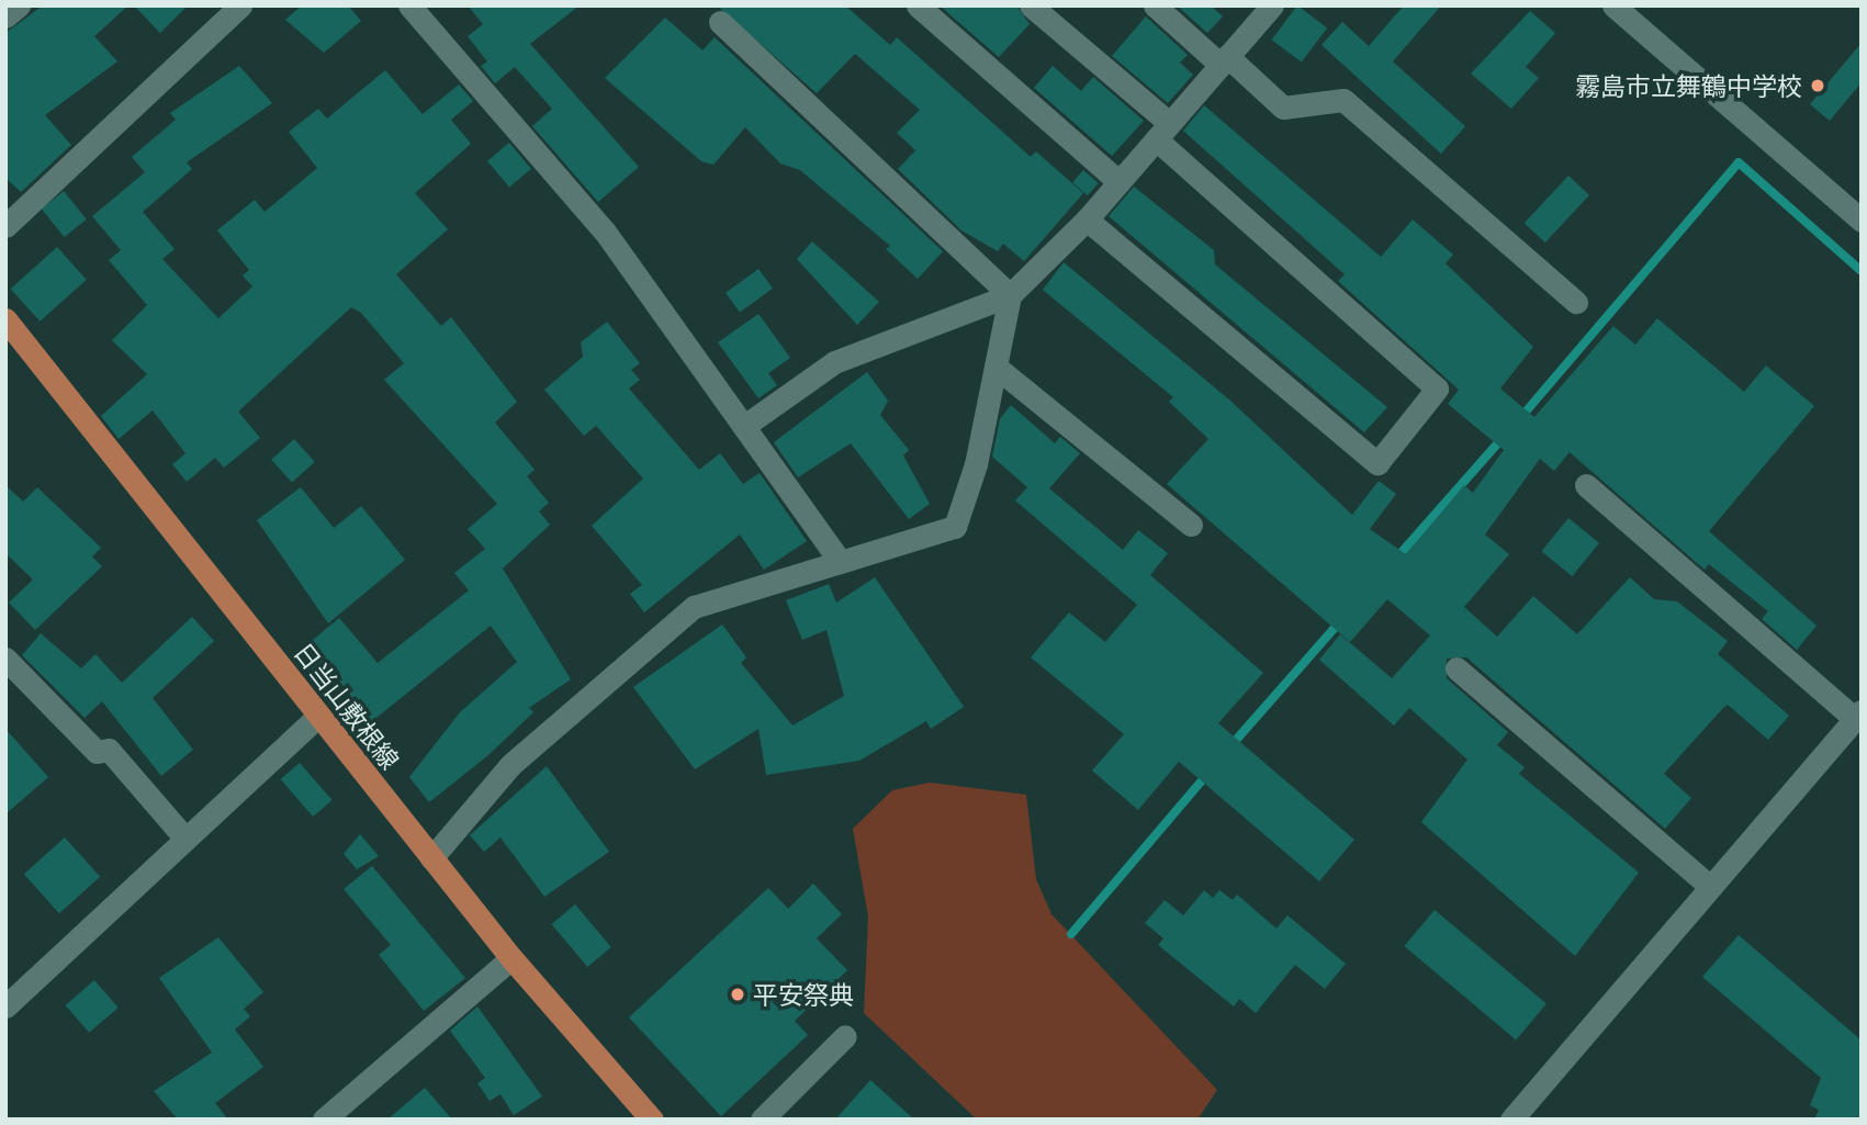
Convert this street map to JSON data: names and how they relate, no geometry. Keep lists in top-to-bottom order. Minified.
{"streets":{"main road":["日当山敷根線"]},"places":["霧島市立舞鶴中学校","平安祭典"]}
